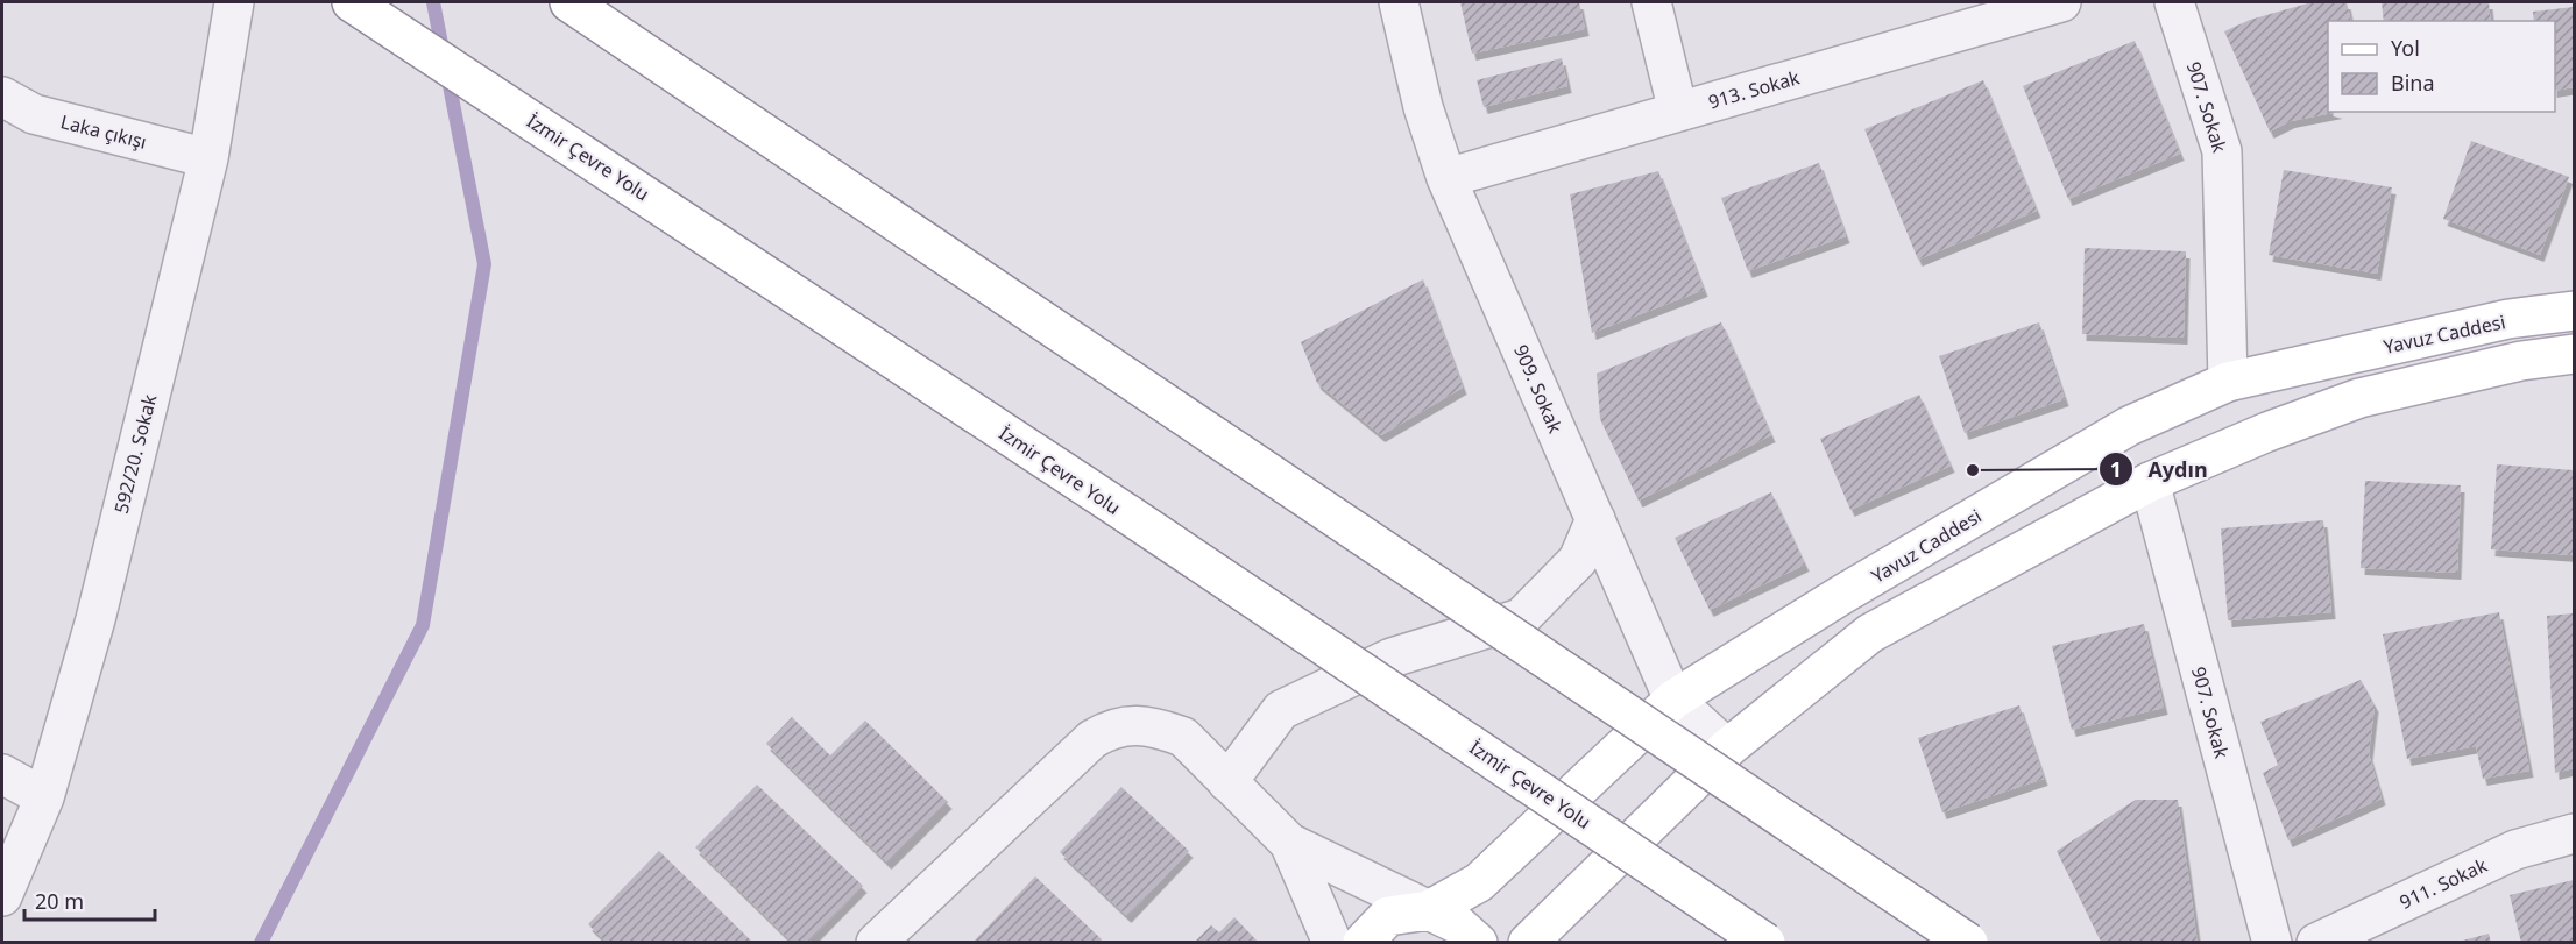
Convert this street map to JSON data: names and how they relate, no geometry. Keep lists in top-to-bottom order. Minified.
{"streets":{"main road":["İzmir Çevre Yolu","Yavuz Caddesi"],"street":["913. Sokak","907. Sokak","Laka çıkışı","909. Sokak","592/20. Sokak","911. Sokak"]},"crossings":[["913. Sokak","909. Sokak"],["907. Sokak","Yavuz Caddesi"],["Laka çıkışı","592/20. Sokak"],["Yavuz Caddesi","909. Sokak"]],"places":["Aydın"],"legend":["Yol","Bina"],"scale_bar":"20 m"}
